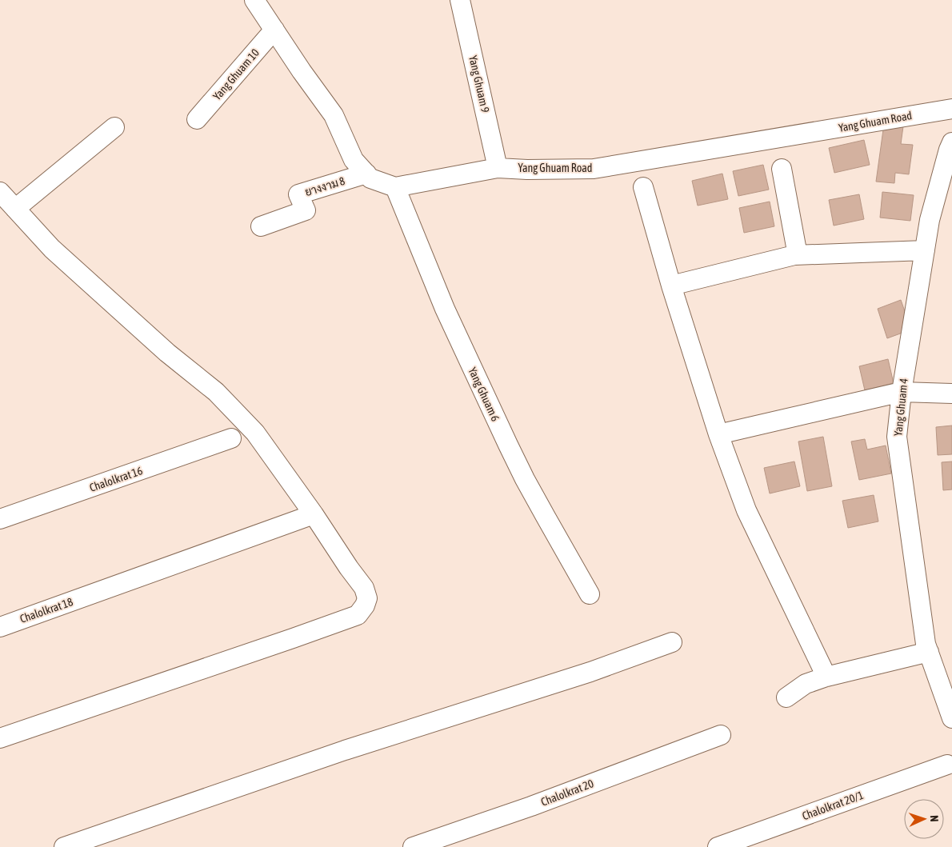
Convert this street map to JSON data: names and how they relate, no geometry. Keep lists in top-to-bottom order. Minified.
{"streets":{"street":["Yang Ghuam 10","Yang Ghuam 9","Yang Ghuam Road","ยางงาม 8","Yang Ghuam 6","Yang Ghuam 4","Chalolkrat 16","Chalolkrat 18","Chalolkrat 20","Chalolkrat 20/1"]},"crossings":[["Yang Ghuam 9","Yang Ghuam Road"],["Yang Ghuam Road","Yang Ghuam 6"]],"north":"right"}
